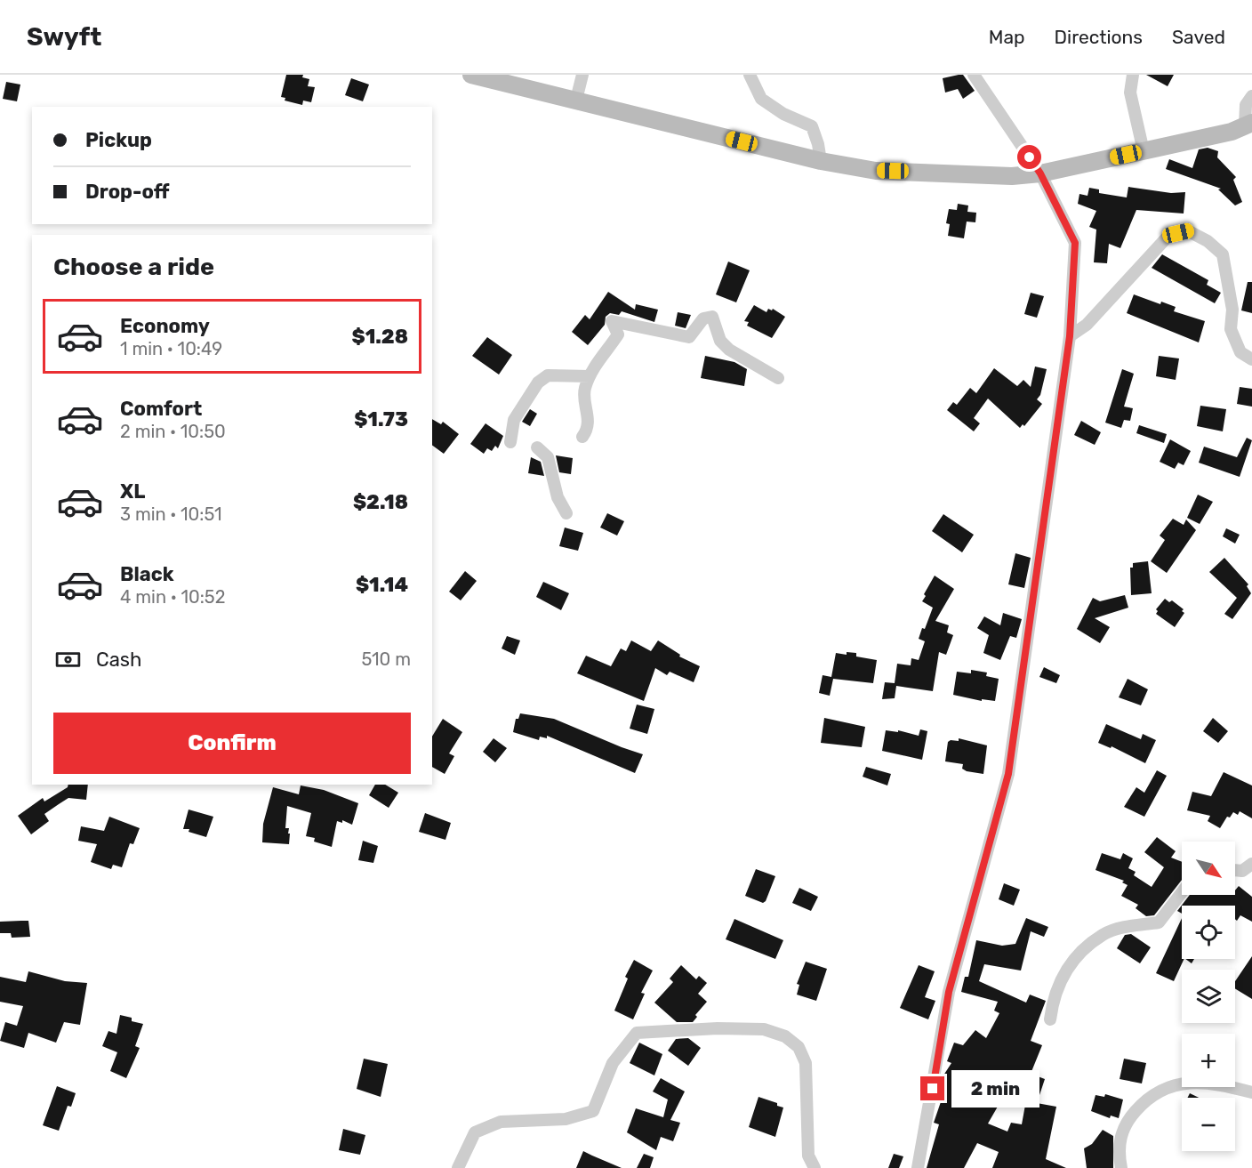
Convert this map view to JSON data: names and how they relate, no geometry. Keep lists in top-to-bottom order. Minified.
{"north":"bottom right","page":{"header":"Swyft","nav":["Map","Directions","Saved"],"banner":["Pickup","Drop-off"],"heading":"Choose a ride","list":[{"name":"Economy","note":"1 min · 10:49","value":"$1.28"},{"name":"Comfort","note":"2 min · 10:50","value":"$1.73"},{"name":"XL","note":"3 min · 10:51","value":"$2.18"},{"name":"Black","note":"4 min · 10:52","value":"$1.14"}],"pay":["Cash","510 m"],"buttons":"Confirm","map_buttons":["+","−"],"bubble":"2 min"}}
